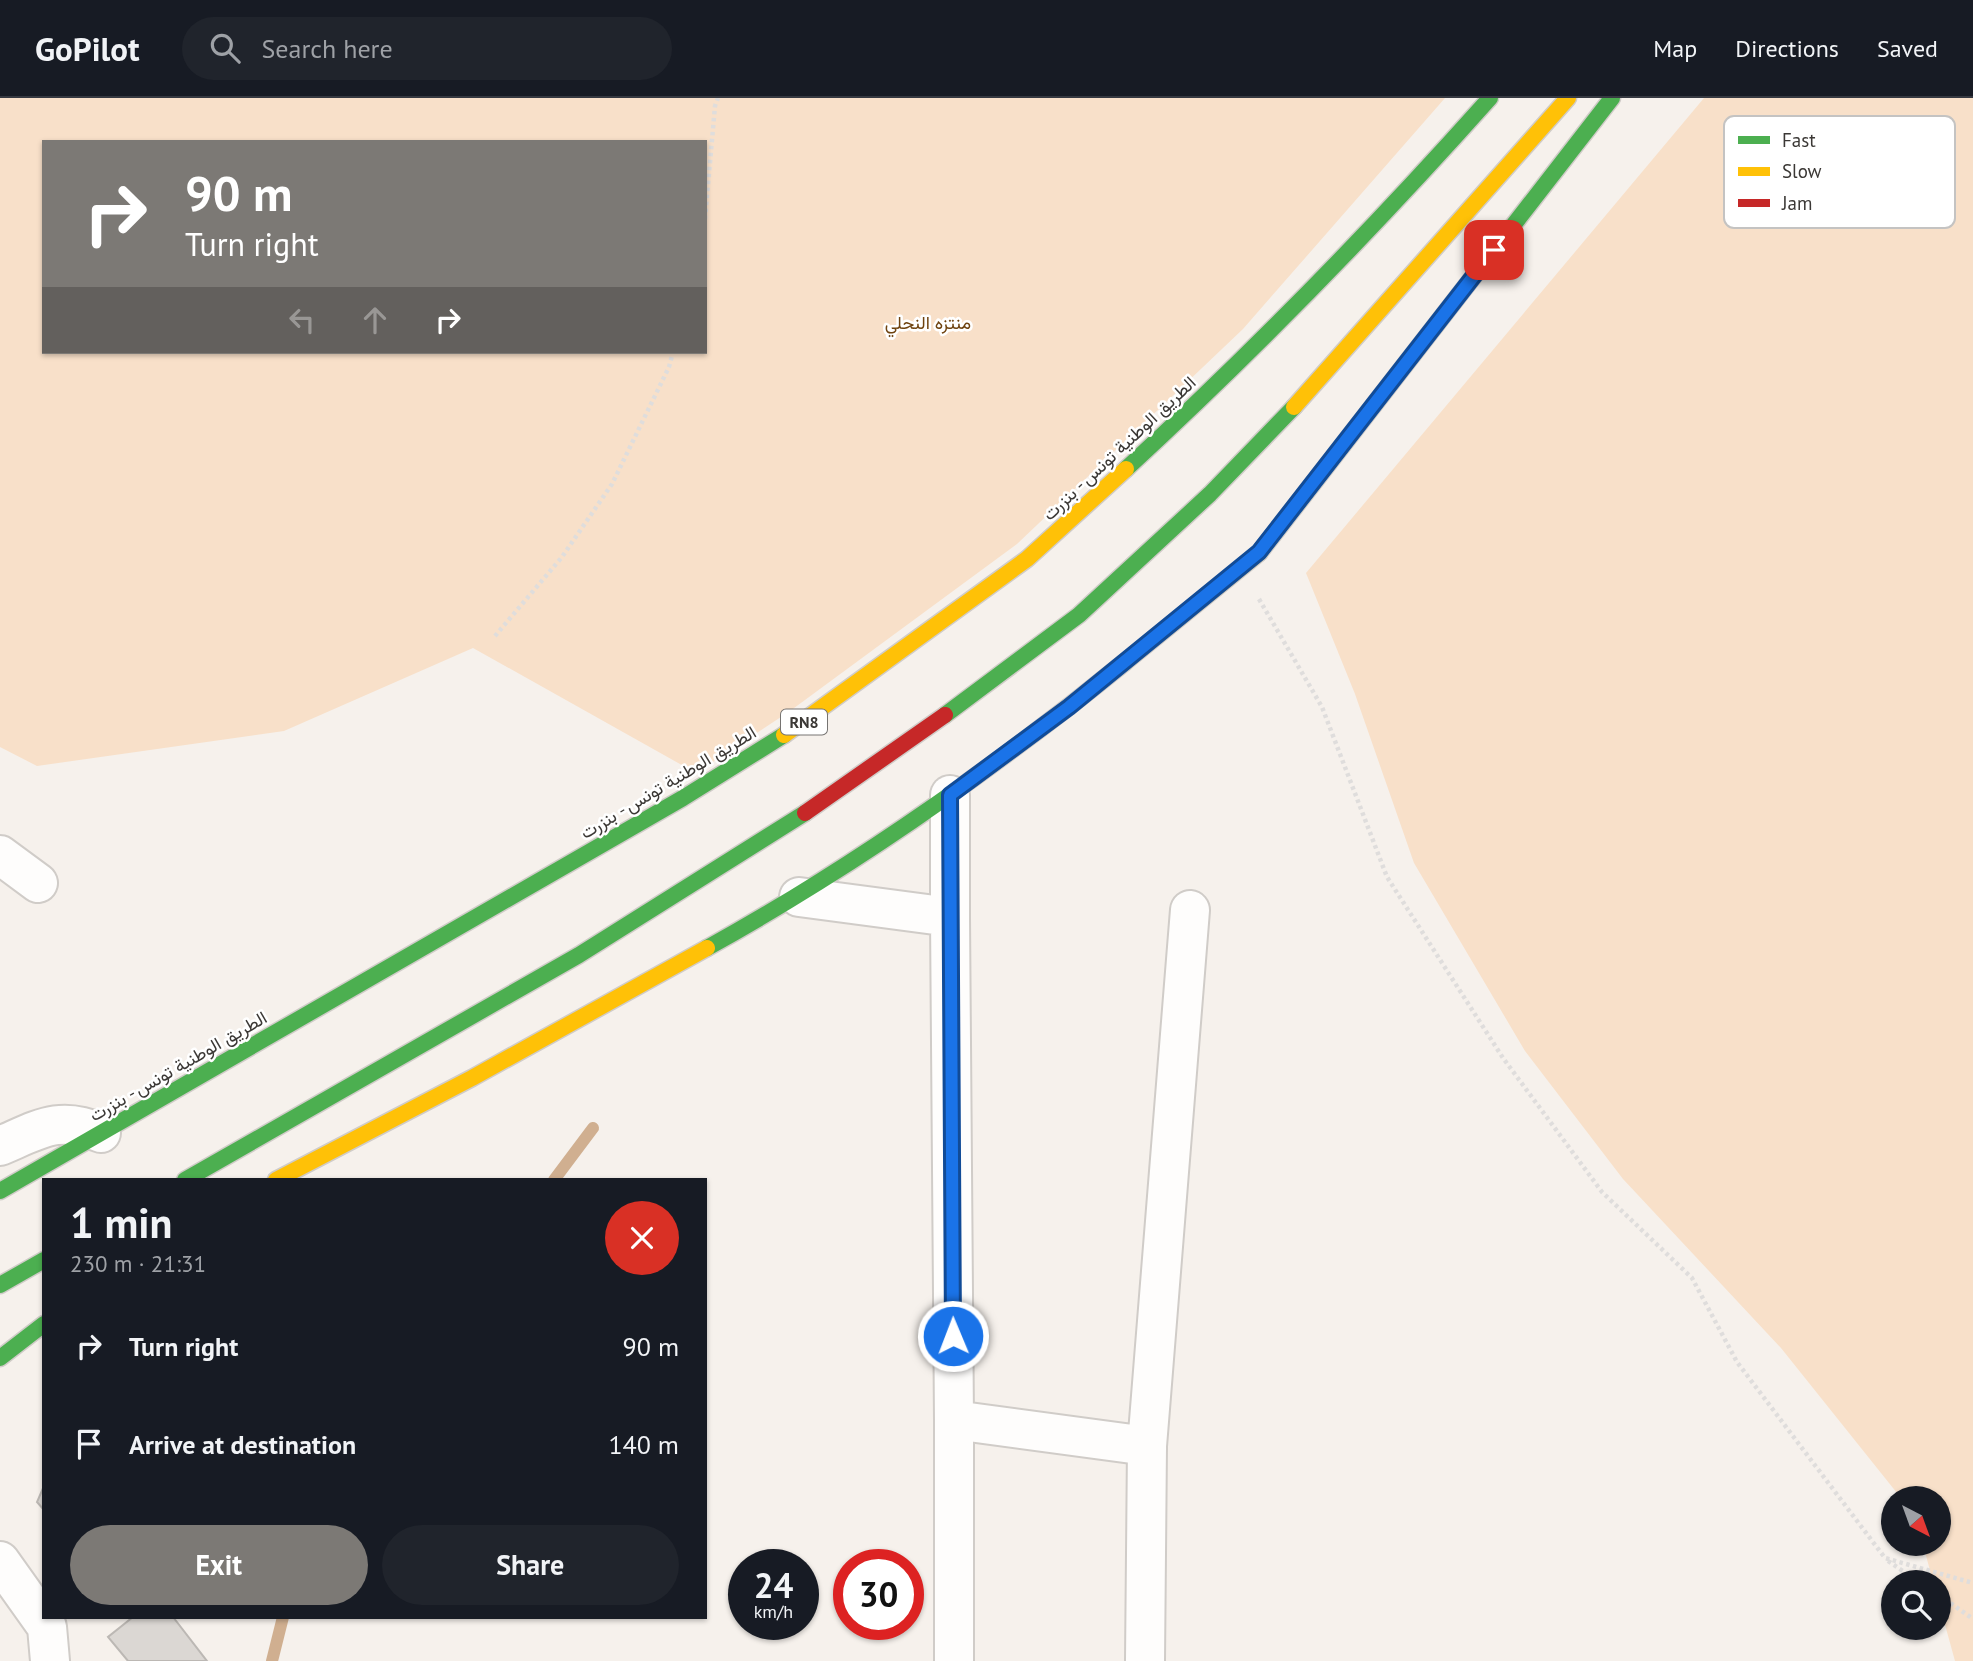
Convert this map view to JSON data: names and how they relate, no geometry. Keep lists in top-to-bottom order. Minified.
{"streets":{"main road":["الطريق الوطنية تونس - بنزرت","RN8"]},"parks":["منتزه النحلي"],"legend":["Fast","Slow","Jam"],"north":"bottom right","page":{"header":"GoPilot","search":"Search here","nav":["Map","Directions","Saved"],"turn":["90 m","Turn right"],"heading":["1 min","230 m · 21:31"],"list":[{"name":"Turn right","value":"90 m"},{"name":"Arrive at destination","value":"140 m"}],"buttons":["Exit","Share"],"speed":"24 km/h","limit":"30"}}
